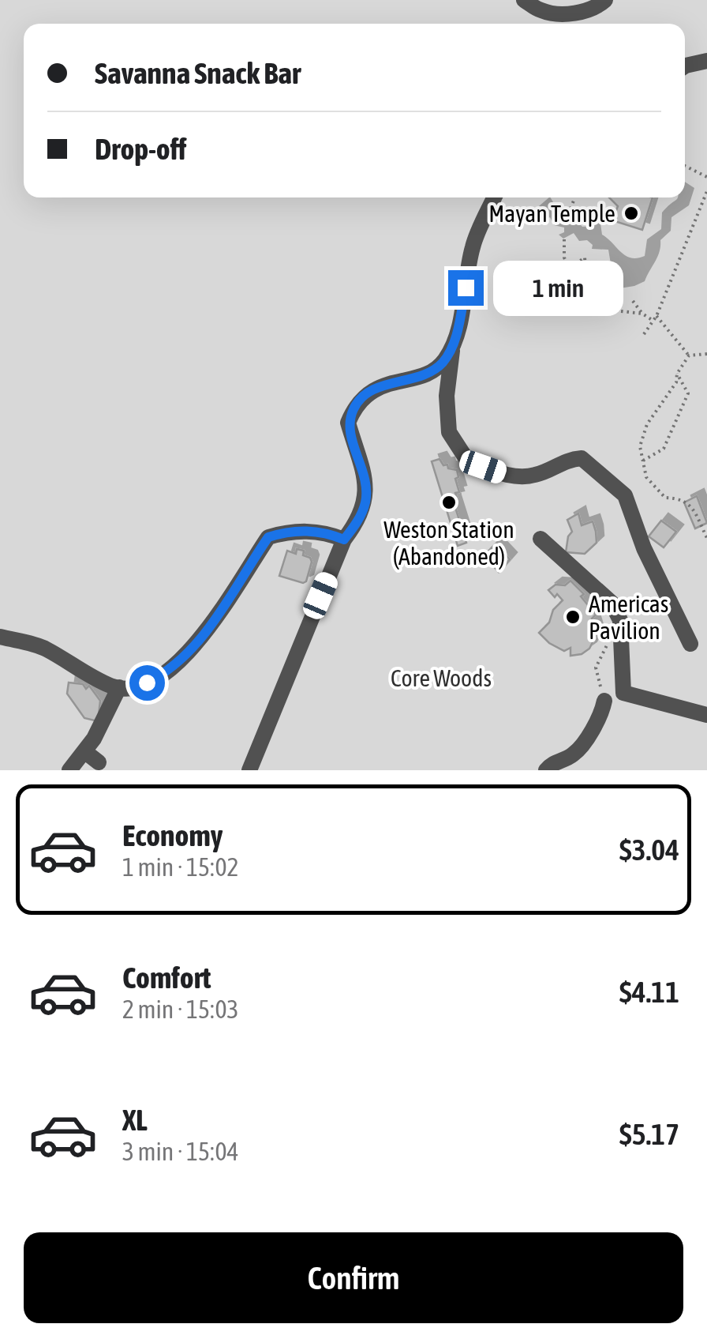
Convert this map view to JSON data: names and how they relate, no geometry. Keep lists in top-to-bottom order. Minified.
{"parks":["Core Woods"],"places":["Mayan Temple","Weston Station (Abandoned)","Americas Pavilion"],"page":{"banner":["Savanna Snack Bar","Drop-off"],"bubble":"1 min","list":[{"name":"Economy","note":"1 min · 15:02","value":"$3.04"},{"name":"Comfort","note":"2 min · 15:03","value":"$4.11"},{"name":"XL","note":"3 min · 15:04","value":"$5.17"}],"buttons":"Confirm"}}
